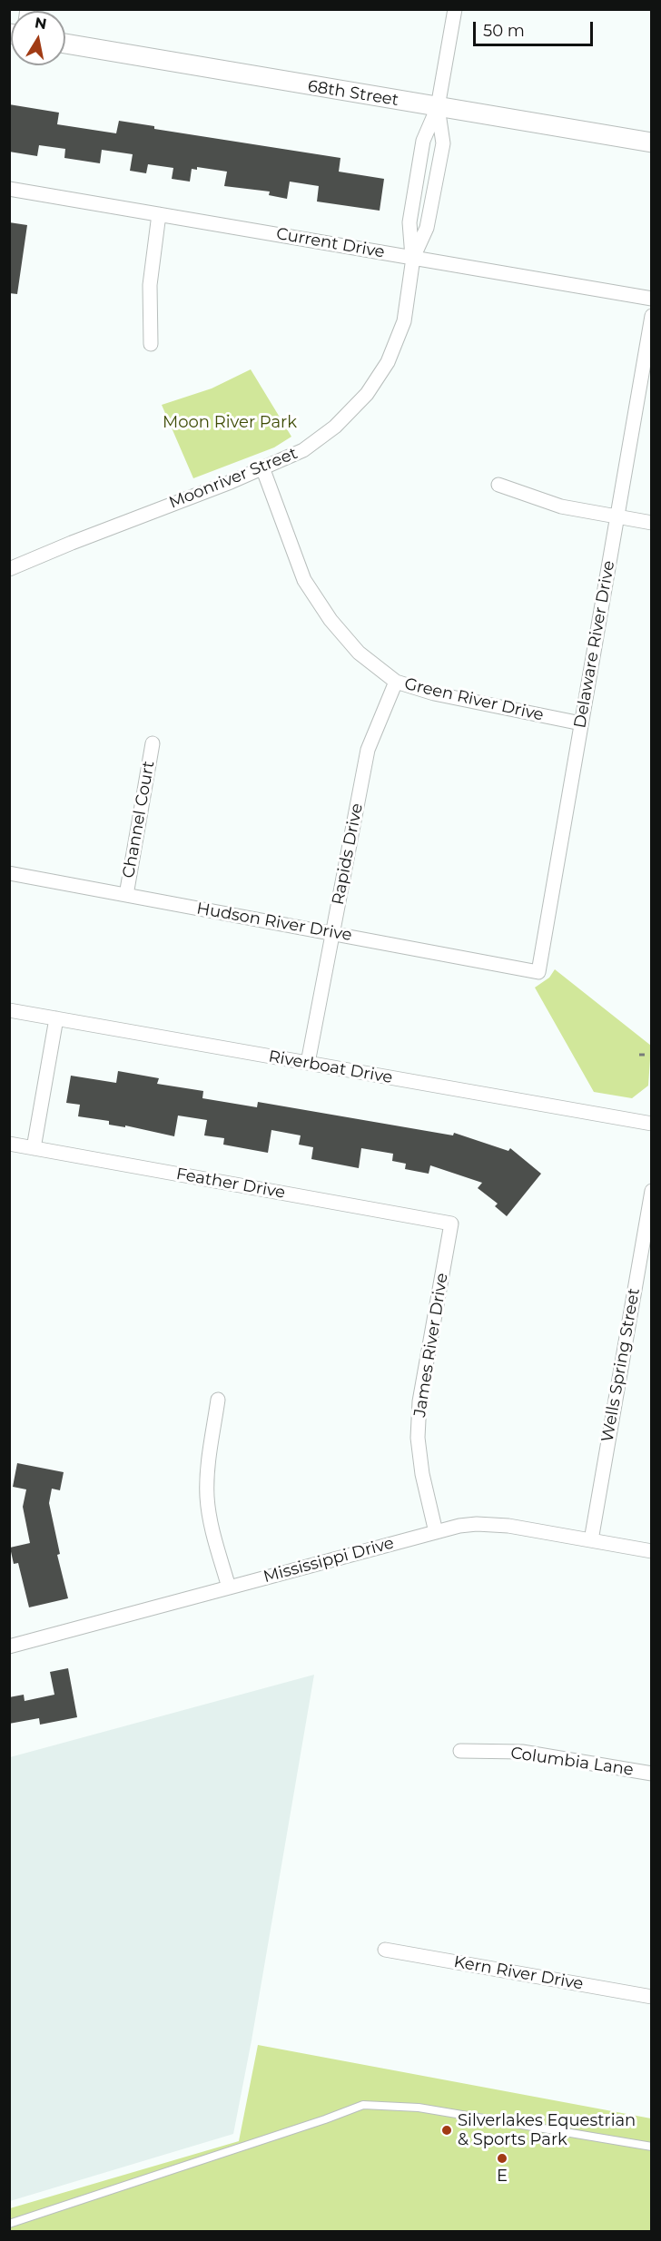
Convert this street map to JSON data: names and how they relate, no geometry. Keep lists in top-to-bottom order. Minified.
{"streets":{"street":["68th Street","Current Drive","Moonriver Street","Delaware River Drive","Green River Drive","Channel Court","Rapids Drive","Hudson River Drive","Riverboat Drive","Feather Drive","James River Drive","Wells Spring Street","Mississippi Drive","Columbia Lane","Kern River Drive"]},"crossings":[["68th Street","Moonriver Street"],["Current Drive","Moonriver Street"],["Moonriver Street","Green River Drive"],["Delaware River Drive","Green River Drive"],["Delaware River Drive","Hudson River Drive"],["Green River Drive","Rapids Drive"],["Channel Court","Hudson River Drive"],["Rapids Drive","Hudson River Drive"],["Rapids Drive","Riverboat Drive"],["Feather Drive","James River Drive"],["James River Drive","Mississippi Drive"],["Wells Spring Street","Mississippi Drive"]],"parks":["Moon River Park"],"places":["Silverlakes Equestrian & Sports Park","E"],"scale_bar":"50 m","north":"top"}
